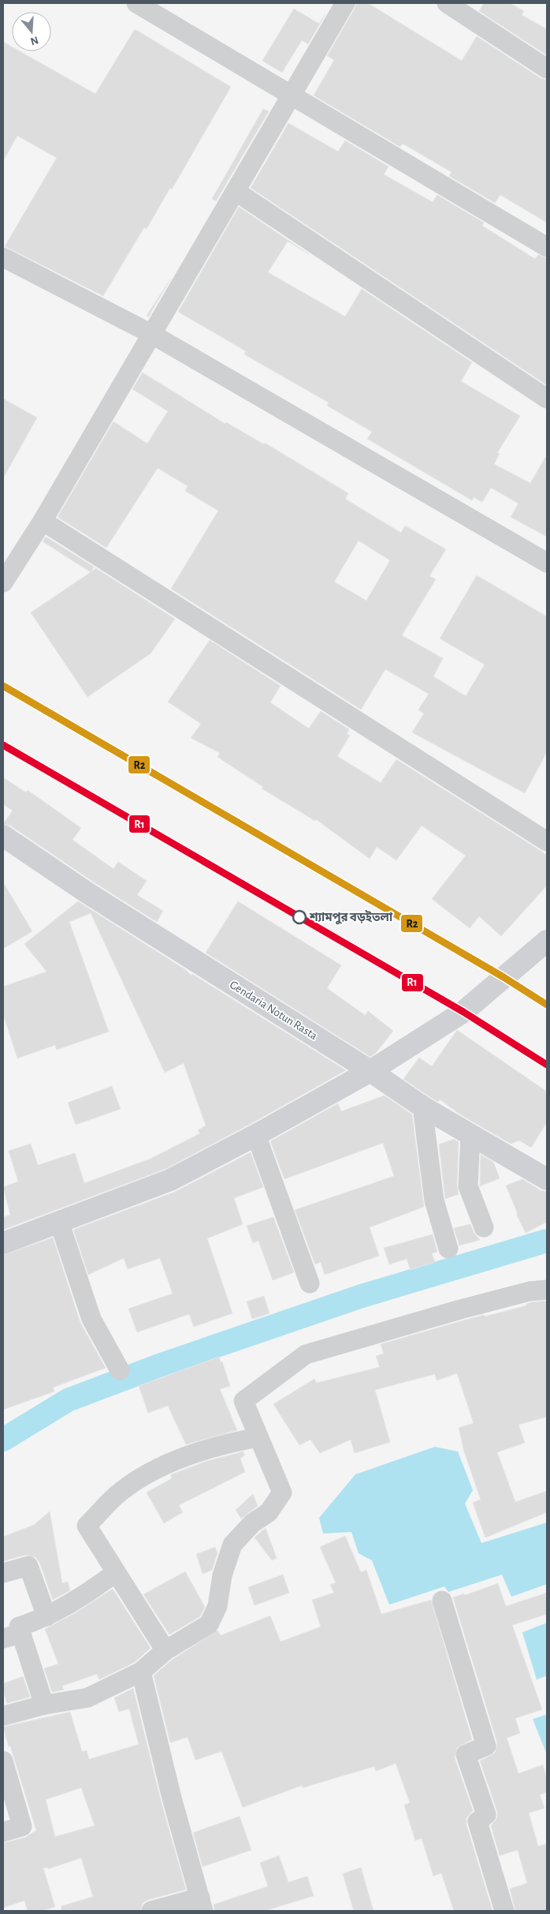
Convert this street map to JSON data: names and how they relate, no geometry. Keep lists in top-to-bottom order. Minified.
{"streets":{"main road":["Gendaria Notun Rasta"]},"places":["শ্যামপুর বড়ইতলা"],"lines":["transit line R2","transit line R1"],"north":"bottom"}
